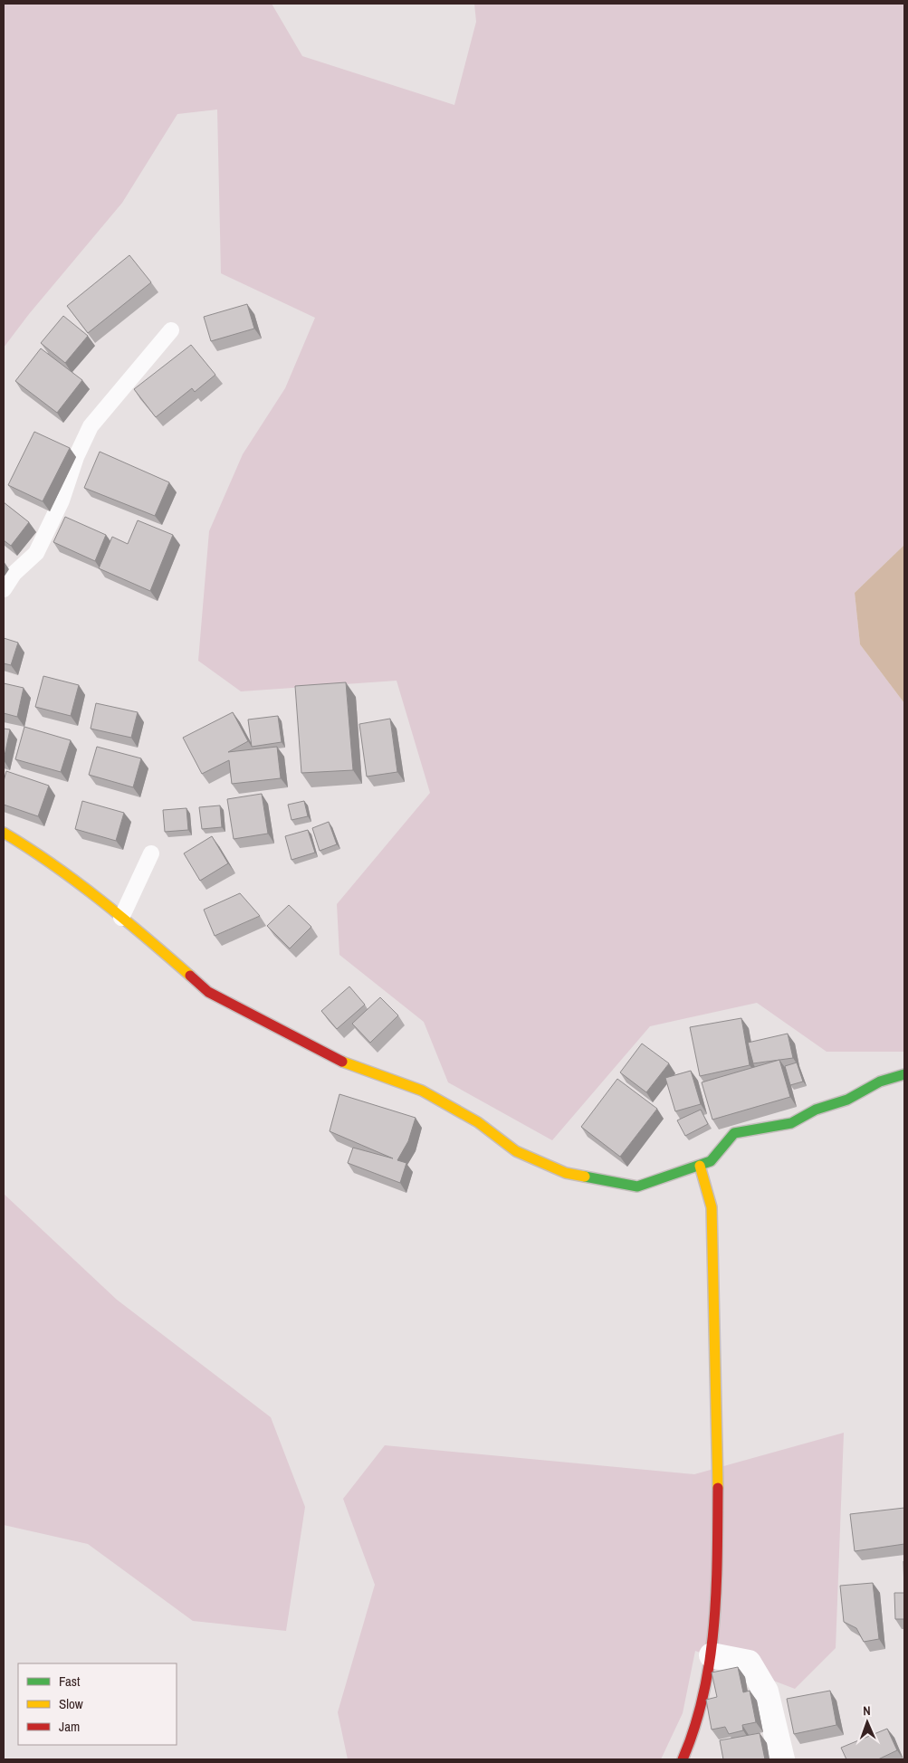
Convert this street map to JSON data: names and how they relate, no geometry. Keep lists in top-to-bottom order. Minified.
{"legend":["Fast","Slow","Jam"],"north":"top"}
